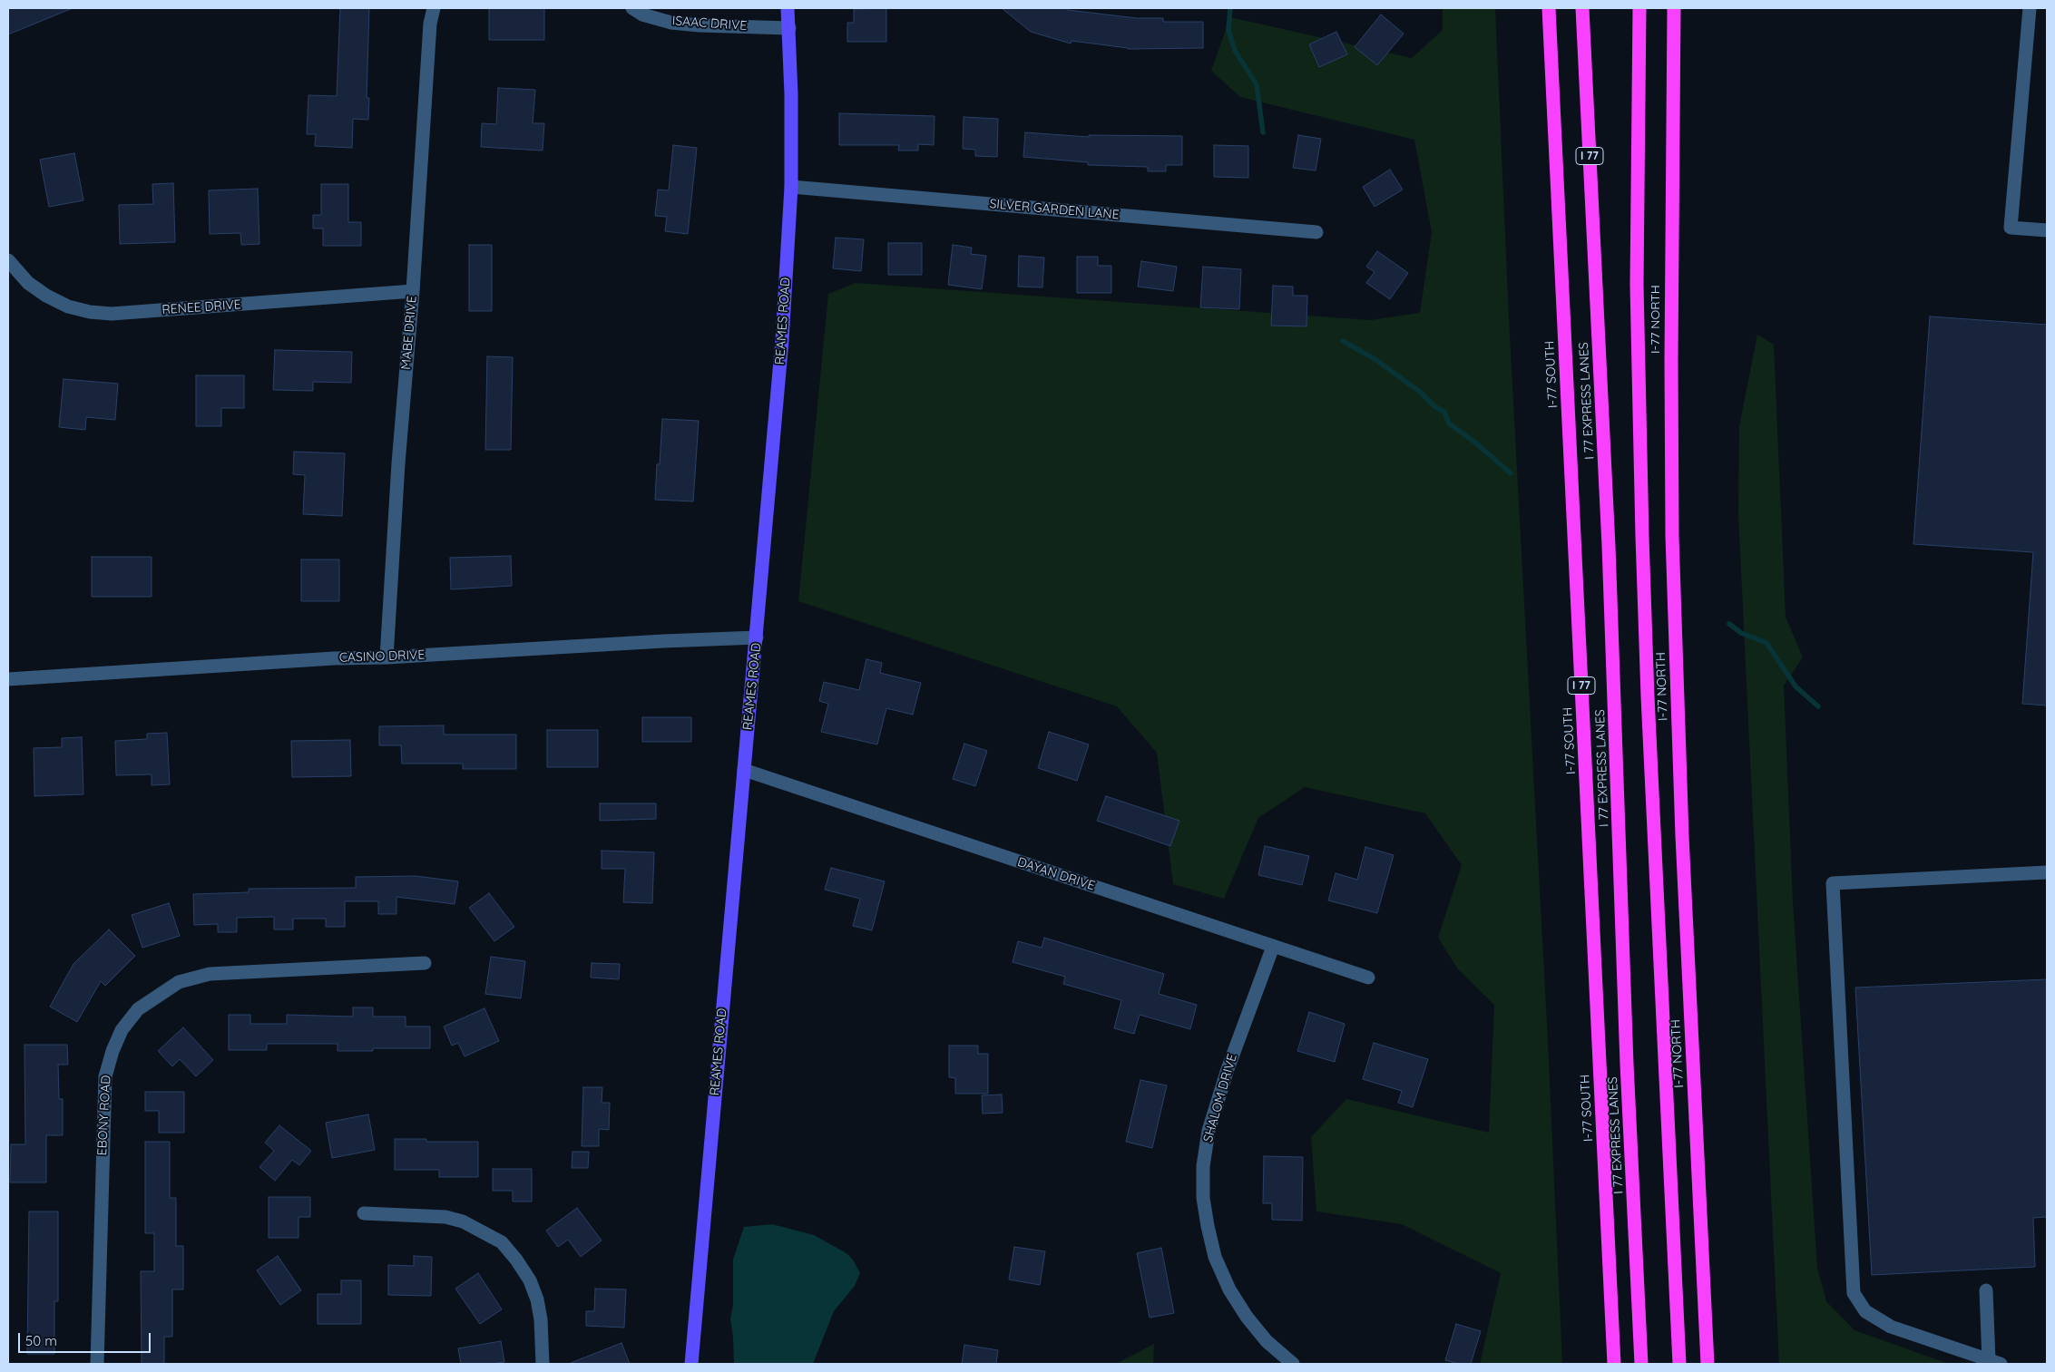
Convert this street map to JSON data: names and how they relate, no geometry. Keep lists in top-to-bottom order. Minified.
{"streets":{"highway":["I 77","I-77 NORTH","I-77 SOUTH","I 77 EXPRESS LANES"],"main road":["REAMES ROAD"],"street":["ISAAC DRIVE","SILVER GARDEN LANE","RENEE DRIVE","MABE DRIVE","CASINO DRIVE","DAYAN DRIVE","SHALOM DRIVE","EBONY ROAD"]},"crossings":[["ISAAC DRIVE","REAMES ROAD"],["SILVER GARDEN LANE","REAMES ROAD"],["RENEE DRIVE","MABE DRIVE"],["REAMES ROAD","CASINO DRIVE"],["REAMES ROAD","DAYAN DRIVE"],["MABE DRIVE","CASINO DRIVE"],["DAYAN DRIVE","SHALOM DRIVE"]],"scale_bar":"50 m"}
